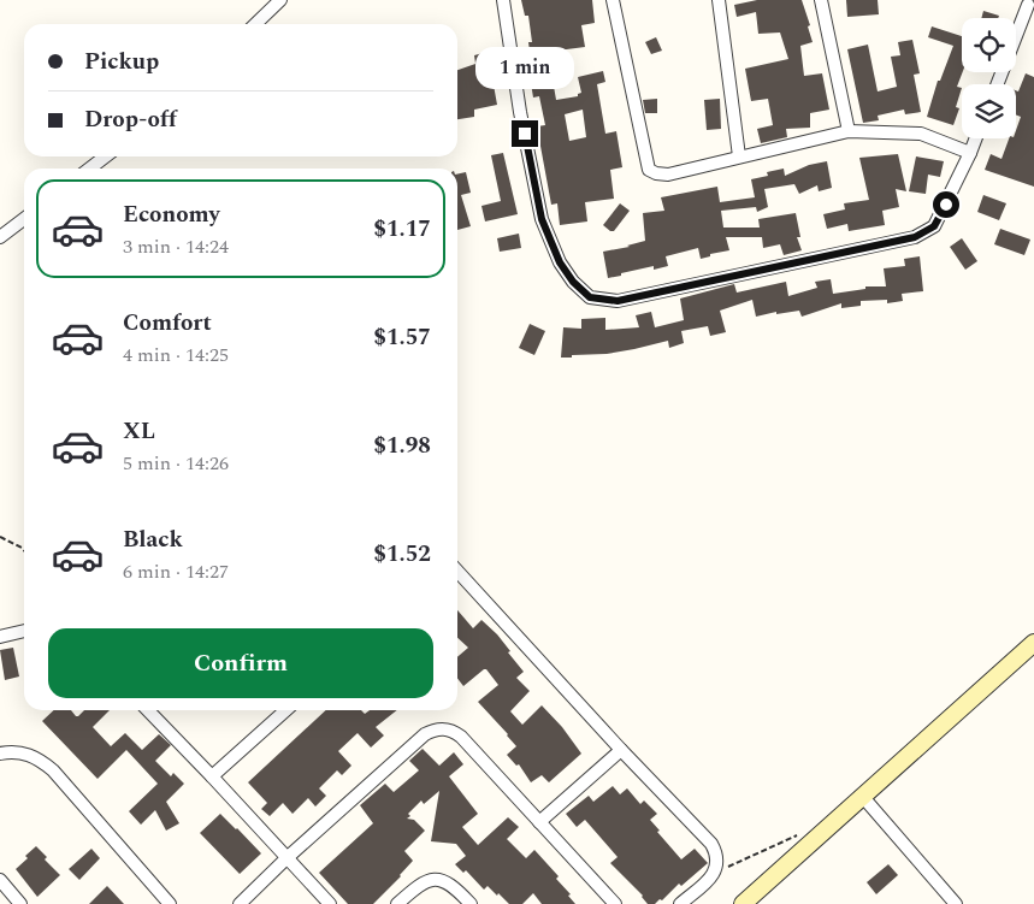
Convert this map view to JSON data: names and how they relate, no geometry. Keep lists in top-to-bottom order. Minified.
{"page":{"banner":["Pickup","Drop-off"],"bubble":"1 min","list":[{"name":"Economy","note":"3 min · 14:24","value":"$1.17"},{"name":"Comfort","note":"4 min · 14:25","value":"$1.57"},{"name":"XL","note":"5 min · 14:26","value":"$1.98"},{"name":"Black","note":"6 min · 14:27","value":"$1.52"}],"buttons":"Confirm"}}
